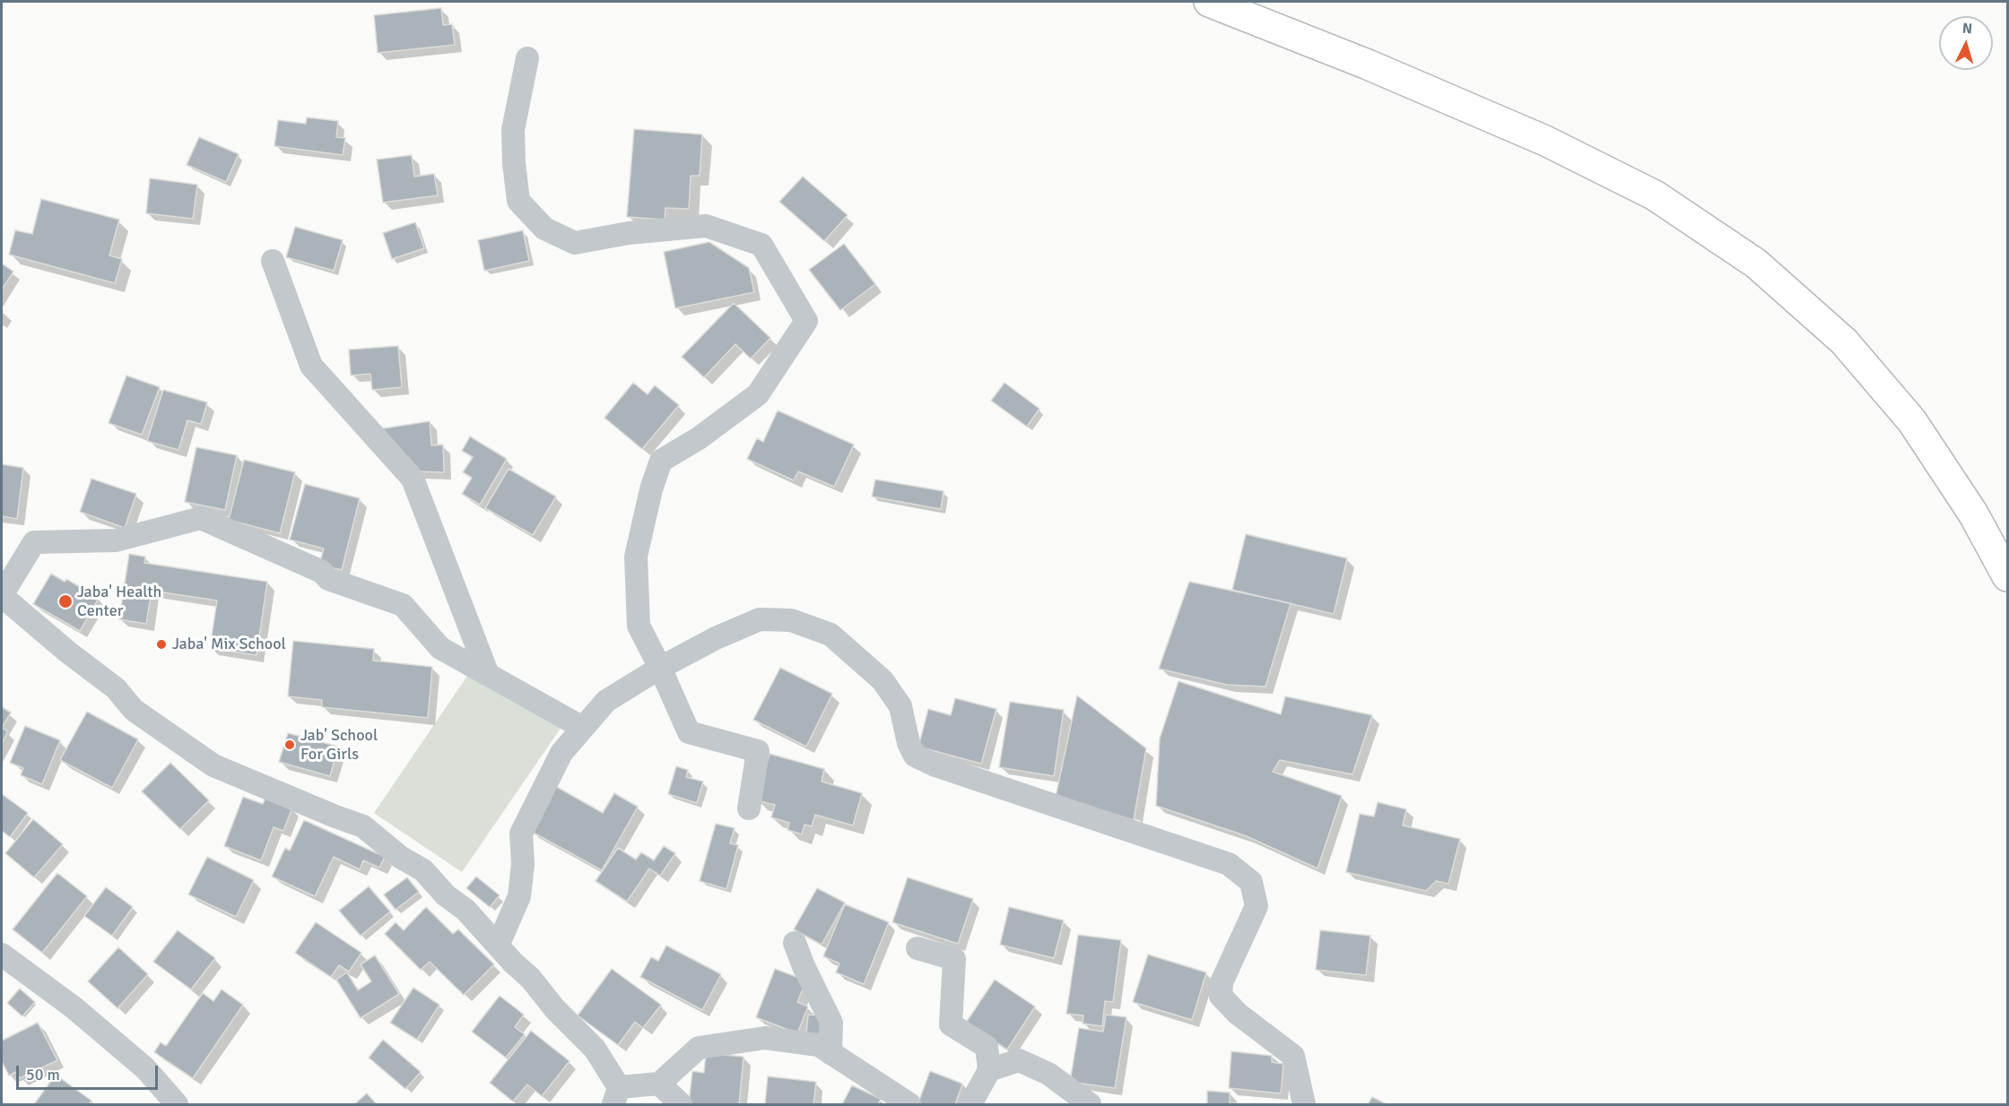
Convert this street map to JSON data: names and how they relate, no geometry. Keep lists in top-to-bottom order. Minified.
{"places":["Jaba' Health Center","Jaba' Mix School","Jab' School For Girls"],"scale_bar":"50 m","north":"top"}
